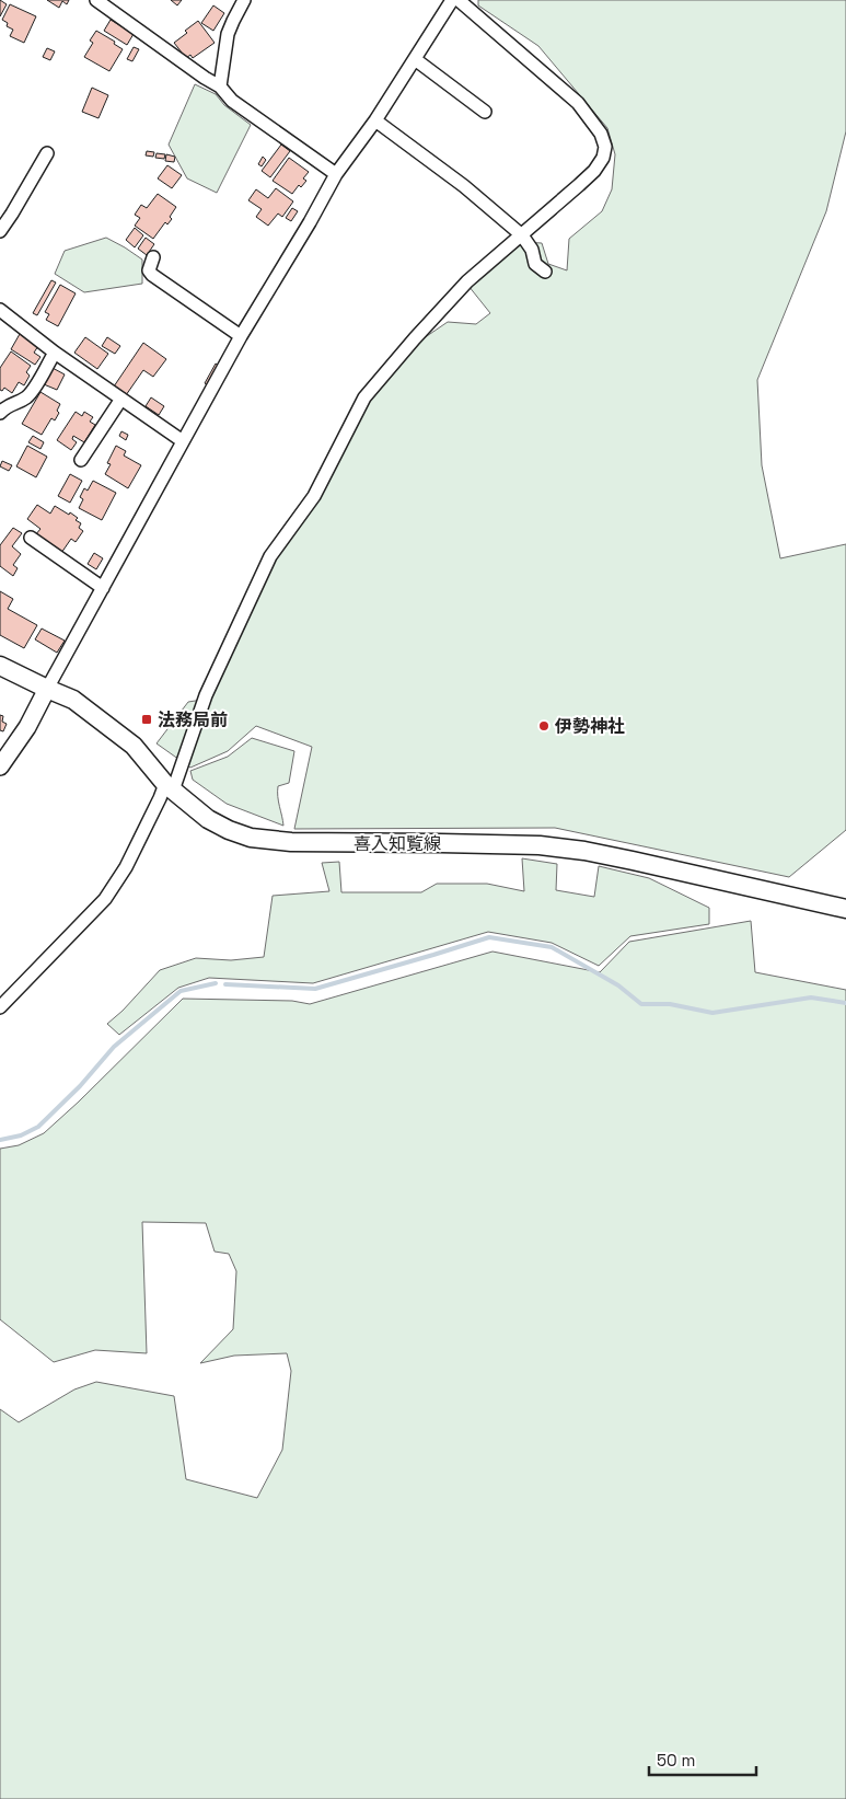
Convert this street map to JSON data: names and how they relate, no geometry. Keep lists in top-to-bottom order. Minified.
{"streets":{"main road":["喜入知覧線"]},"places":{"transit":["法務局前"],"other":["伊勢神社"]},"scale_bar":"50 m"}
